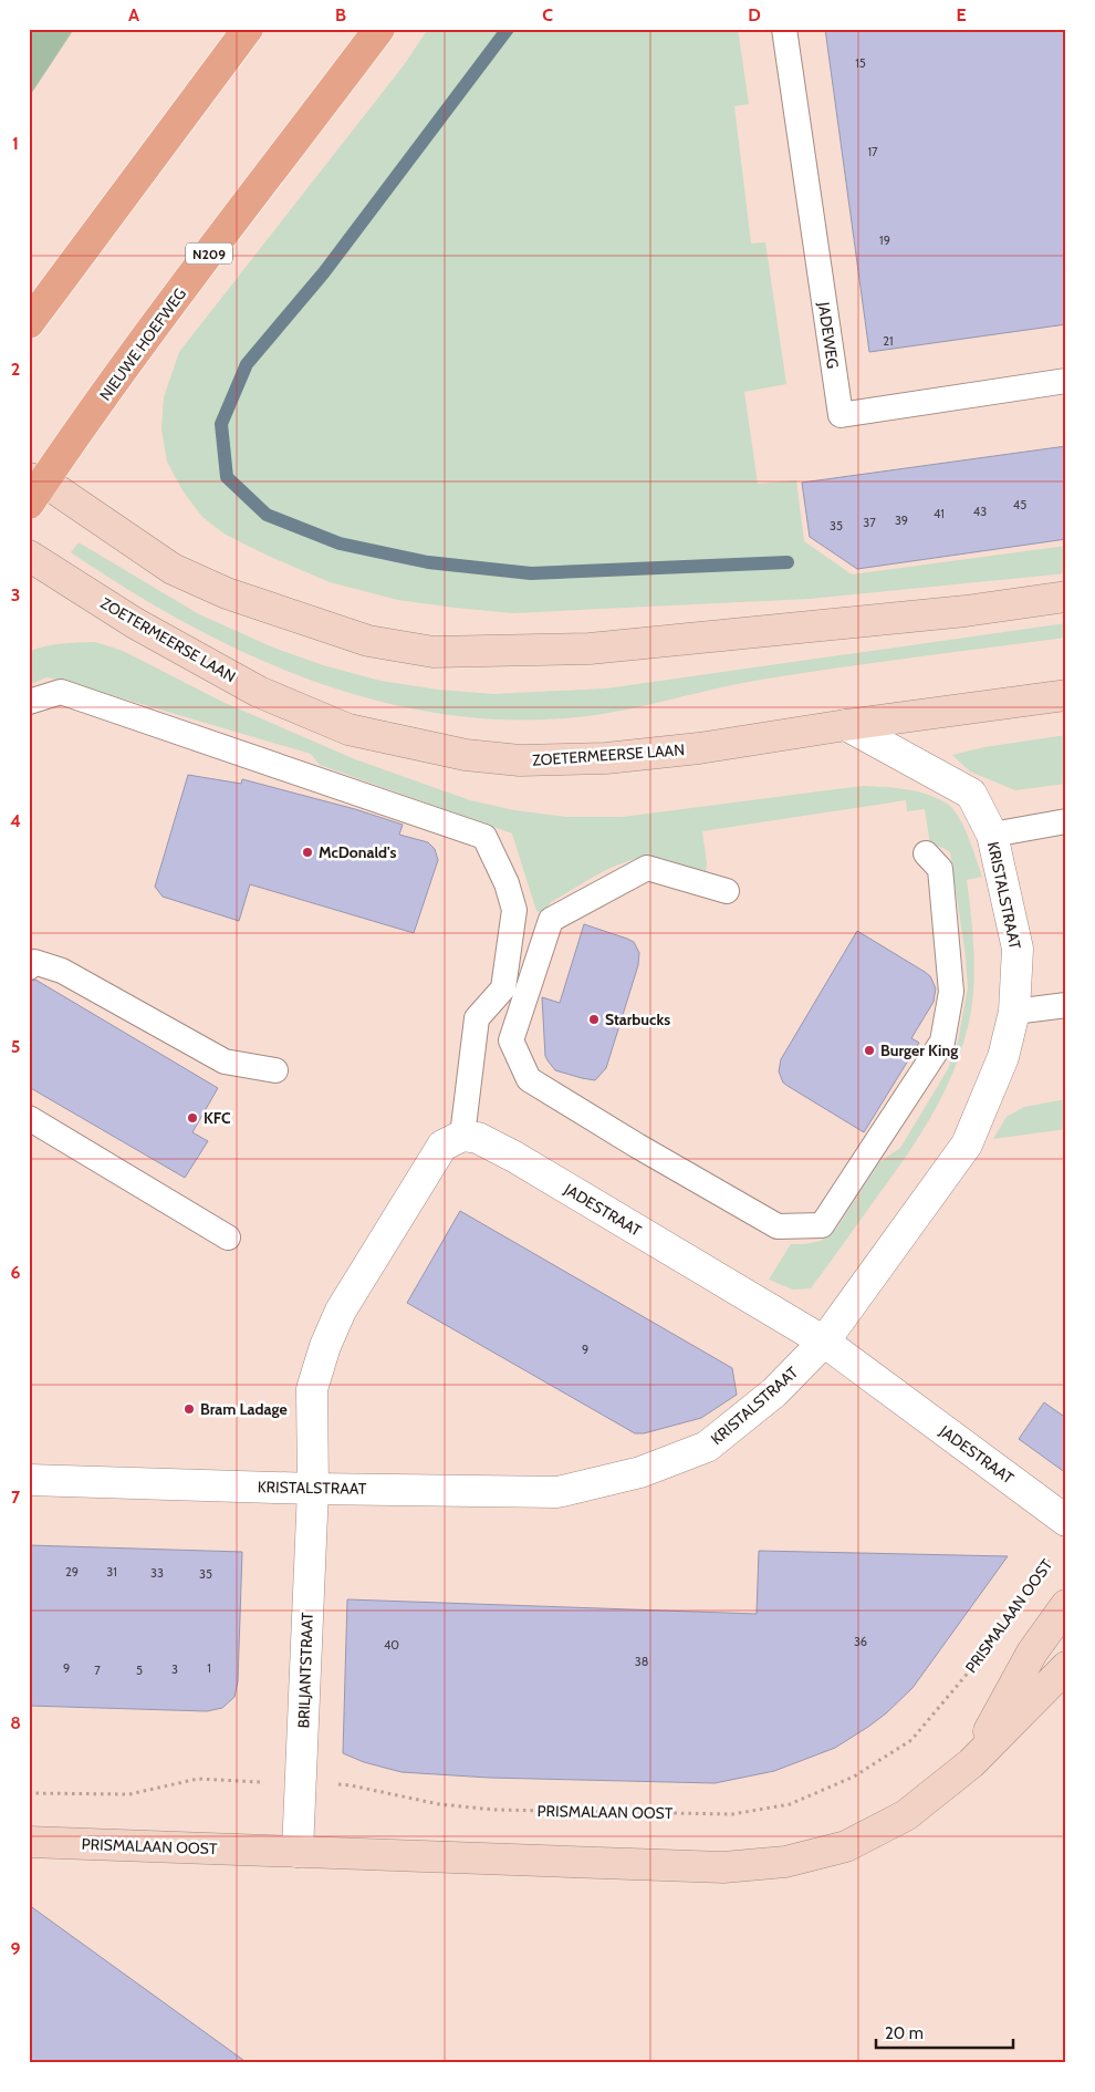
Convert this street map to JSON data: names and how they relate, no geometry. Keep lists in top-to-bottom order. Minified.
{"streets":{"main road":["N209","NIEUWE HOEFWEG"],"street":["ZOETERMEERSE LAAN","KRISTALSTRAAT","JADESTRAAT","PRISMALAAN OOST","BRILJANTSTRAAT"],"lane":["JADEWEG"]},"crossings":[["ZOETERMEERSE LAAN","KRISTALSTRAAT"],["KRISTALSTRAAT","JADESTRAAT"],["KRISTALSTRAAT","BRILJANTSTRAAT"],["PRISMALAAN OOST","BRILJANTSTRAAT"]],"places":["McDonald's","Starbucks","Burger King","KFC","Bram Ladage"],"house_numbers":["15","17","19","21","45","43","41","39","37","35","9","29","31","33","35","36","40","38","9","1","3","7","5"],"scale_bar":"20 m","grid":{"columns":["A","B","C","D","E"],"rows":["1","2","3","4","5","6","7","8","9"]}}
